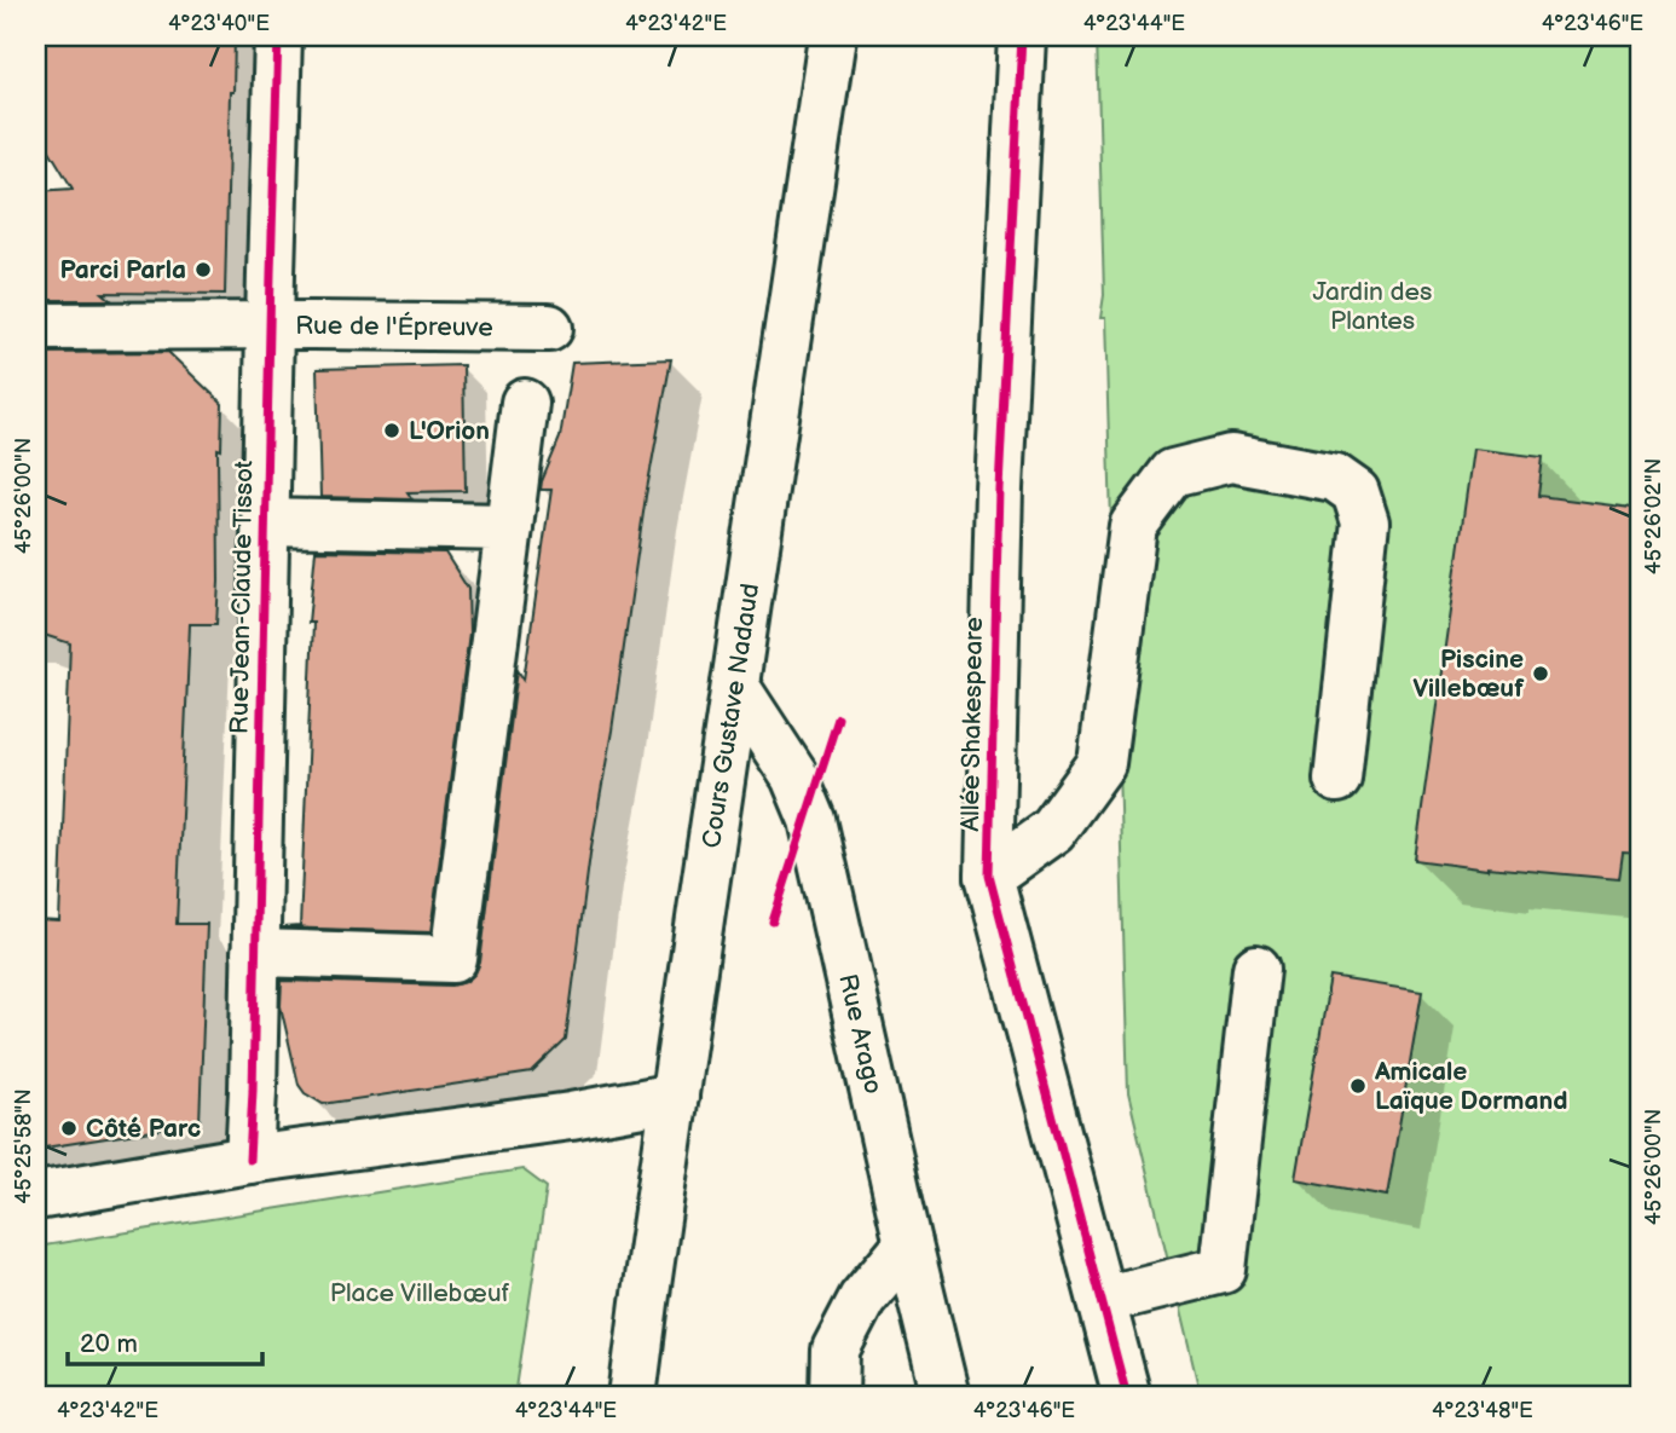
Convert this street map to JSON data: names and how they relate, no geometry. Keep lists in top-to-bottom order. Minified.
{"streets":{"street":["Rue de l'Épreuve","Rue Jean-Claude Tissot","Cours Gustave Nadaud","Allée Shakespeare","Rue Arago"]},"crossings":[["Rue de l'Épreuve","Rue Jean-Claude Tissot"],["Cours Gustave Nadaud","Rue Arago"]],"parks":["Jardin des Plantes","Place Villebœuf"],"places":["Parci Parla","L'Orion","Piscine Villebœuf","Amicale Laïque Dormand","Côté Parc"],"scale_bar":"20 m","coordinates":["4°23'40\"E","4°23'42\"E","4°23'44\"E","4°23'46\"E","45°26'00\"N","45°26'02\"N","45°25'58\"N","4°23'48\"E"]}
